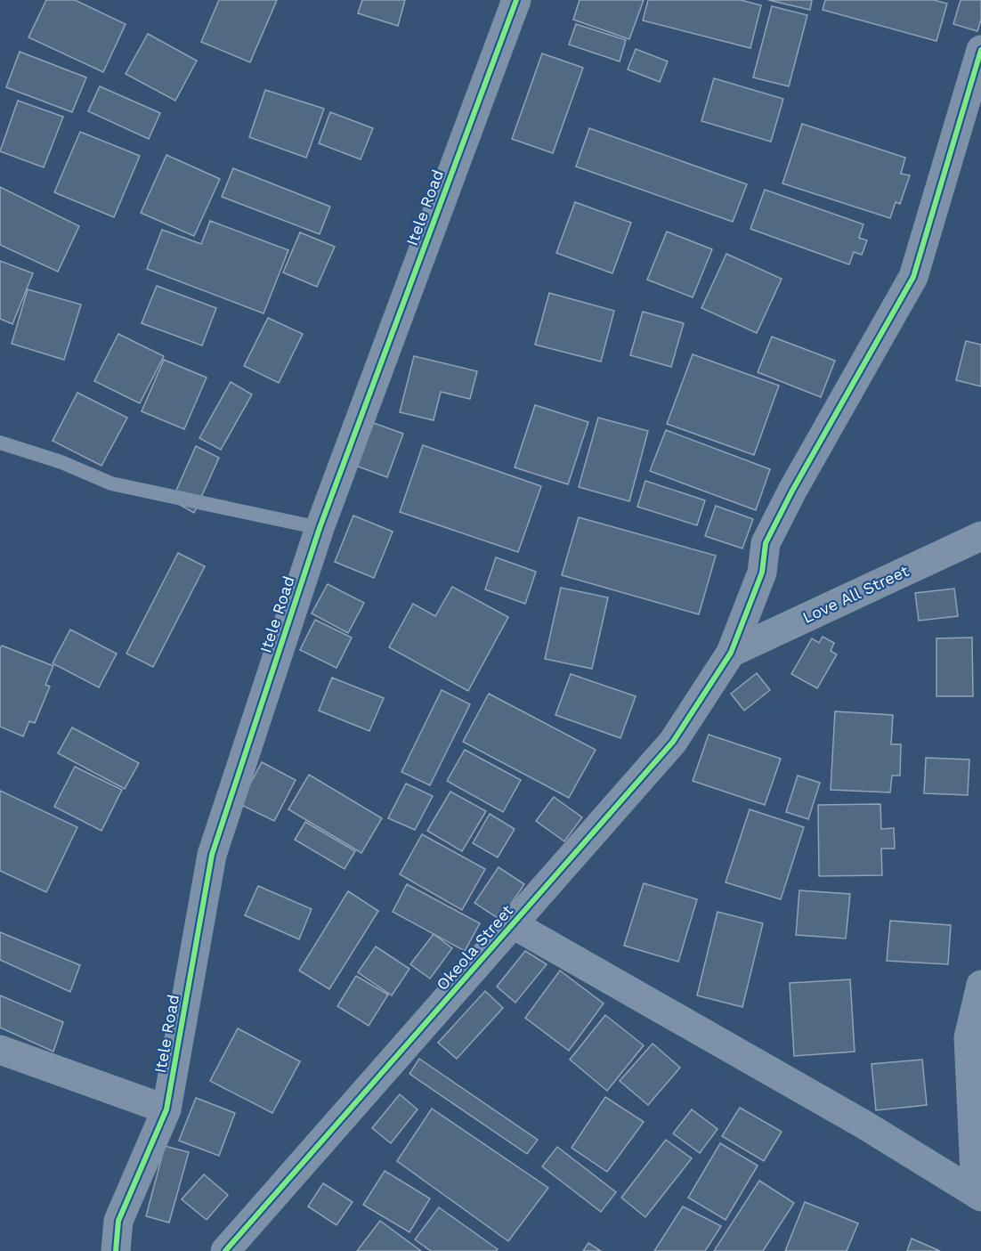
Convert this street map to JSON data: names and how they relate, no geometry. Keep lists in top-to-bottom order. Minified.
{"streets":{"street":["Itele Road","Love All Street","Okeola Street"]},"crossings":[["Love All Street","Okeola Street"]]}
